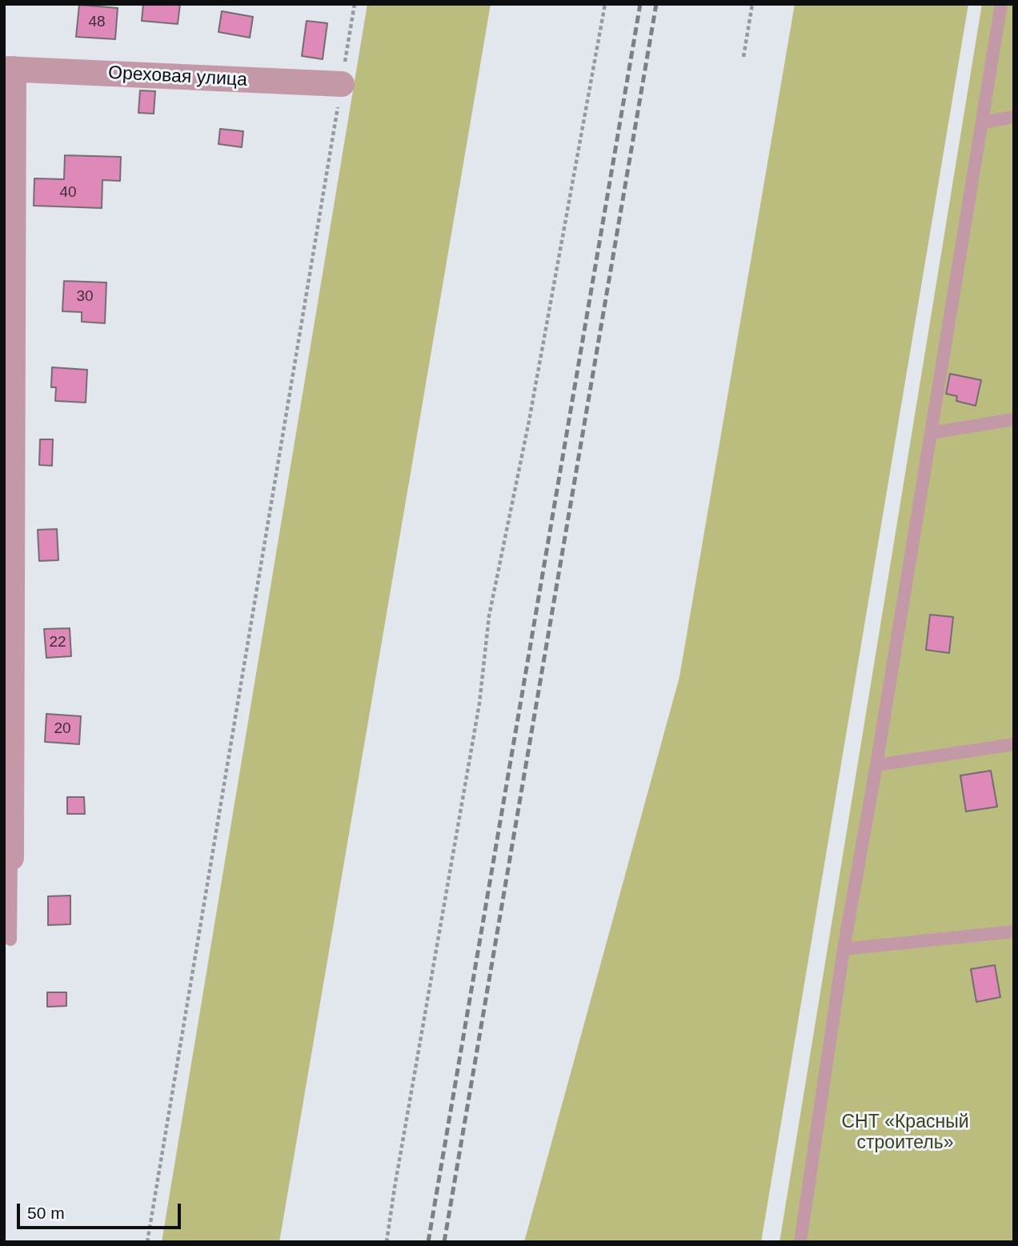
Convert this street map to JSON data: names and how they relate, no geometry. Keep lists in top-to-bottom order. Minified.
{"streets":{"street":["Ореховая улица"]},"parks":["СНТ «Красный строитель»"],"house_numbers":["48","40","30","22","20"],"scale_bar":"50 m"}
